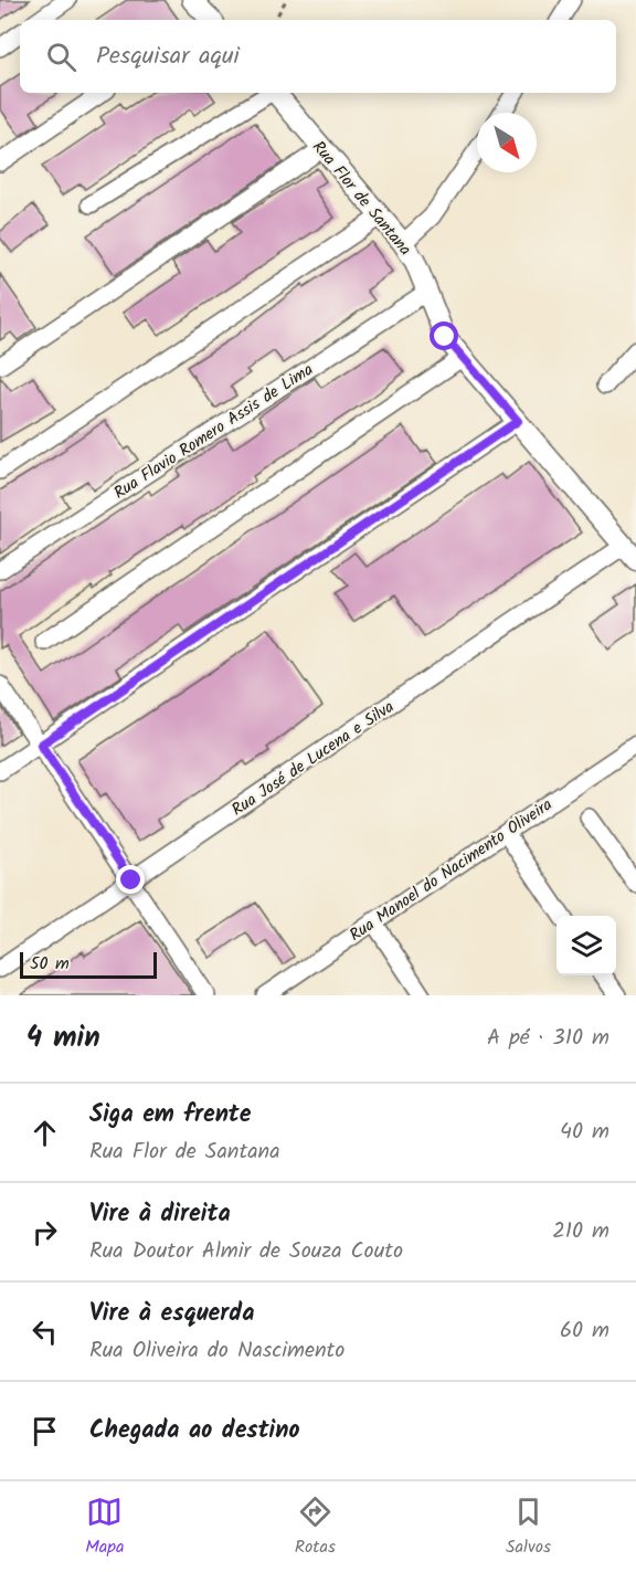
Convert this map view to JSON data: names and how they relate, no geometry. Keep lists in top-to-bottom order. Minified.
{"streets":{"street":["Rua Flor de Santana","Rua Flavio Romero Assis de Lima","Rua José de Lucena e Silva","Rua Manoel do Nacimento Oliveira"]},"crossings":[["Rua Flor de Santana","Rua Flavio Romero Assis de Lima"],["Rua Flor de Santana","Rua José de Lucena e Silva"]],"scale_bar":"50 m","north":"bottom right","page":{"search":"Pesquisar aqui","scale":"50 m","heading":["4 min","A pé · 310 m"],"list":[["Siga em frente","Rua Flor de Santana","40 m"],["Vire à direita","Rua Doutor Almir de Souza Couto","210 m"],["Vire à esquerda","Rua Oliveira do Nascimento","60 m"],"Chegada ao destino"],"nav":["Mapa","Rotas","Salvos"]}}
